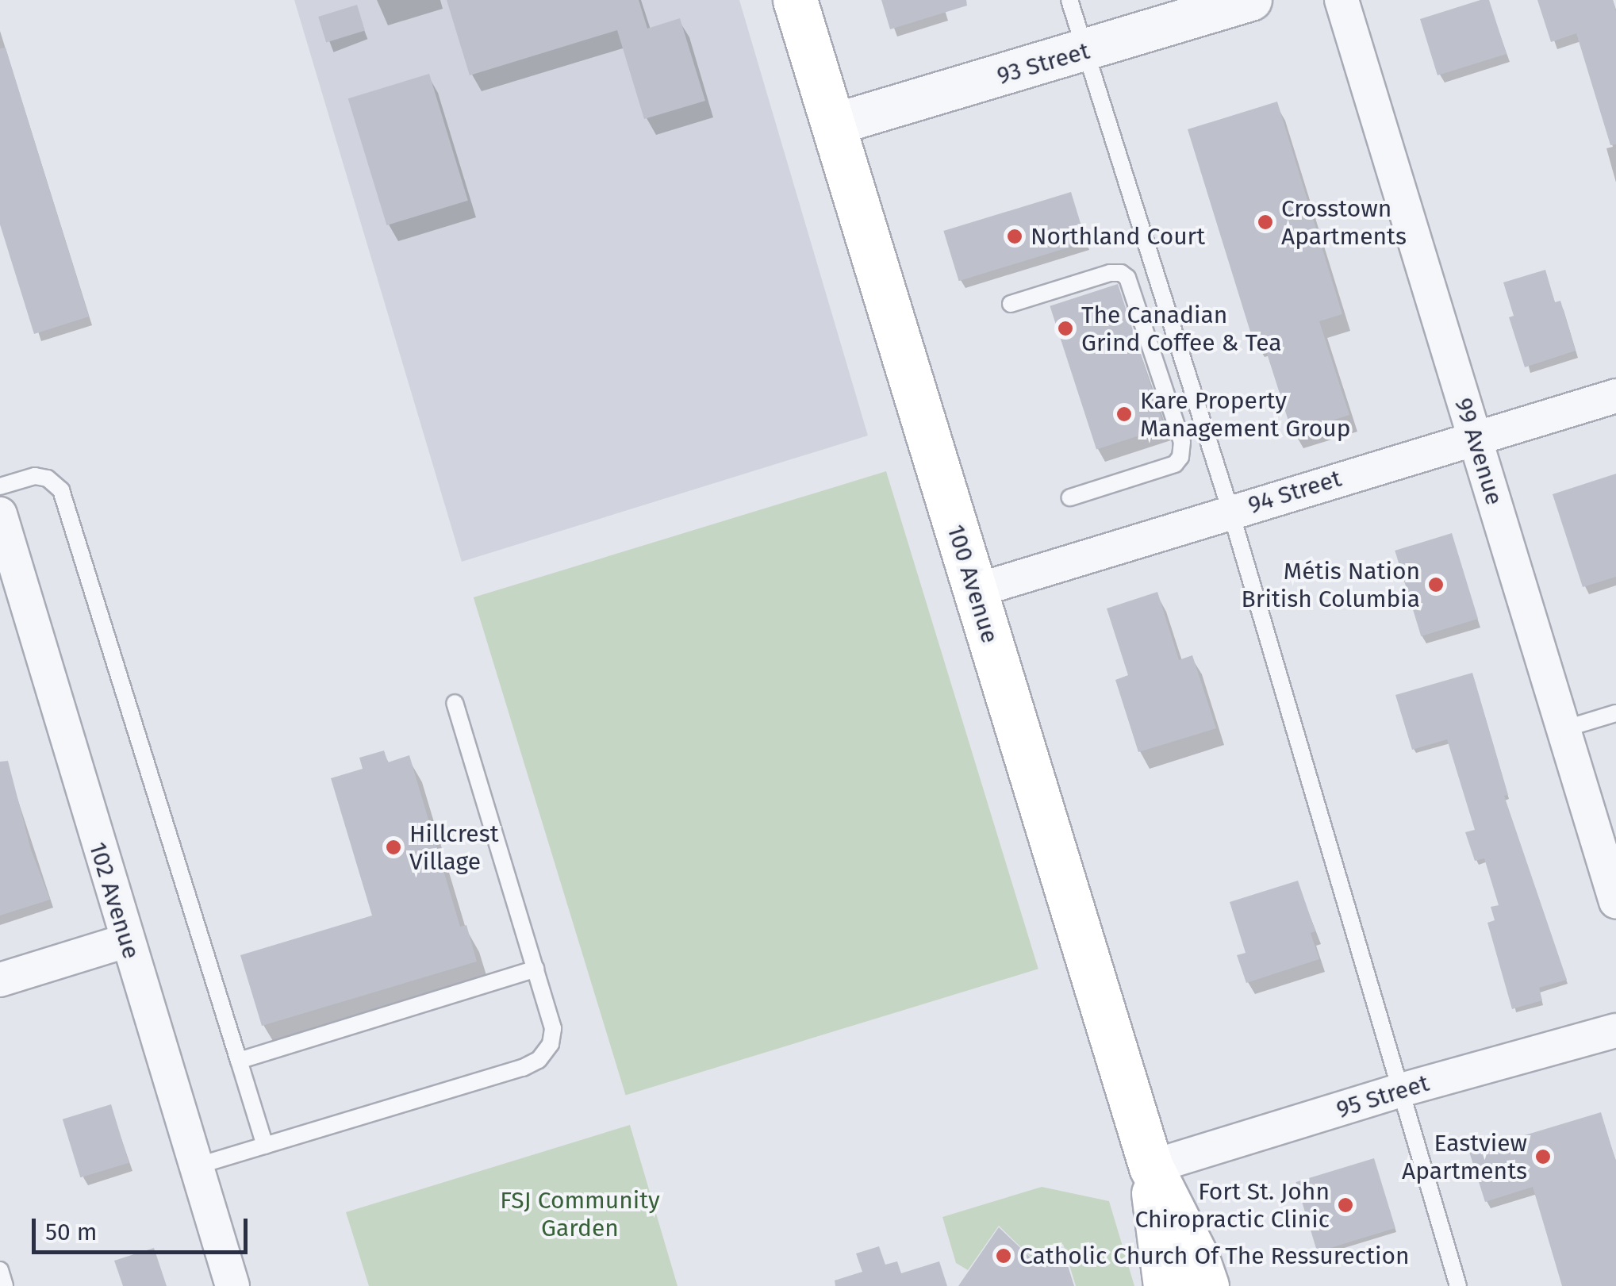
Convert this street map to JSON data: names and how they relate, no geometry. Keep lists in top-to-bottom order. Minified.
{"streets":{"main road":["100 Avenue"],"street":["93 Street","99 Avenue","94 Street","102 Avenue","95 Street"]},"crossings":[["93 Street","100 Avenue"],["99 Avenue","94 Street"],["94 Street","100 Avenue"],["100 Avenue","95 Street"]],"parks":["FSJ Community Garden"],"places":["Crosstown Apartments","Northland Court","The Canadian Grind Coffee & Tea","Kare Property Management Group","Métis Nation British Columbia","Hillcrest Village","Eastview Apartments","Fort St. John Chiropractic Clinic","Catholic Church Of The Ressurection"],"scale_bar":"50 m"}
